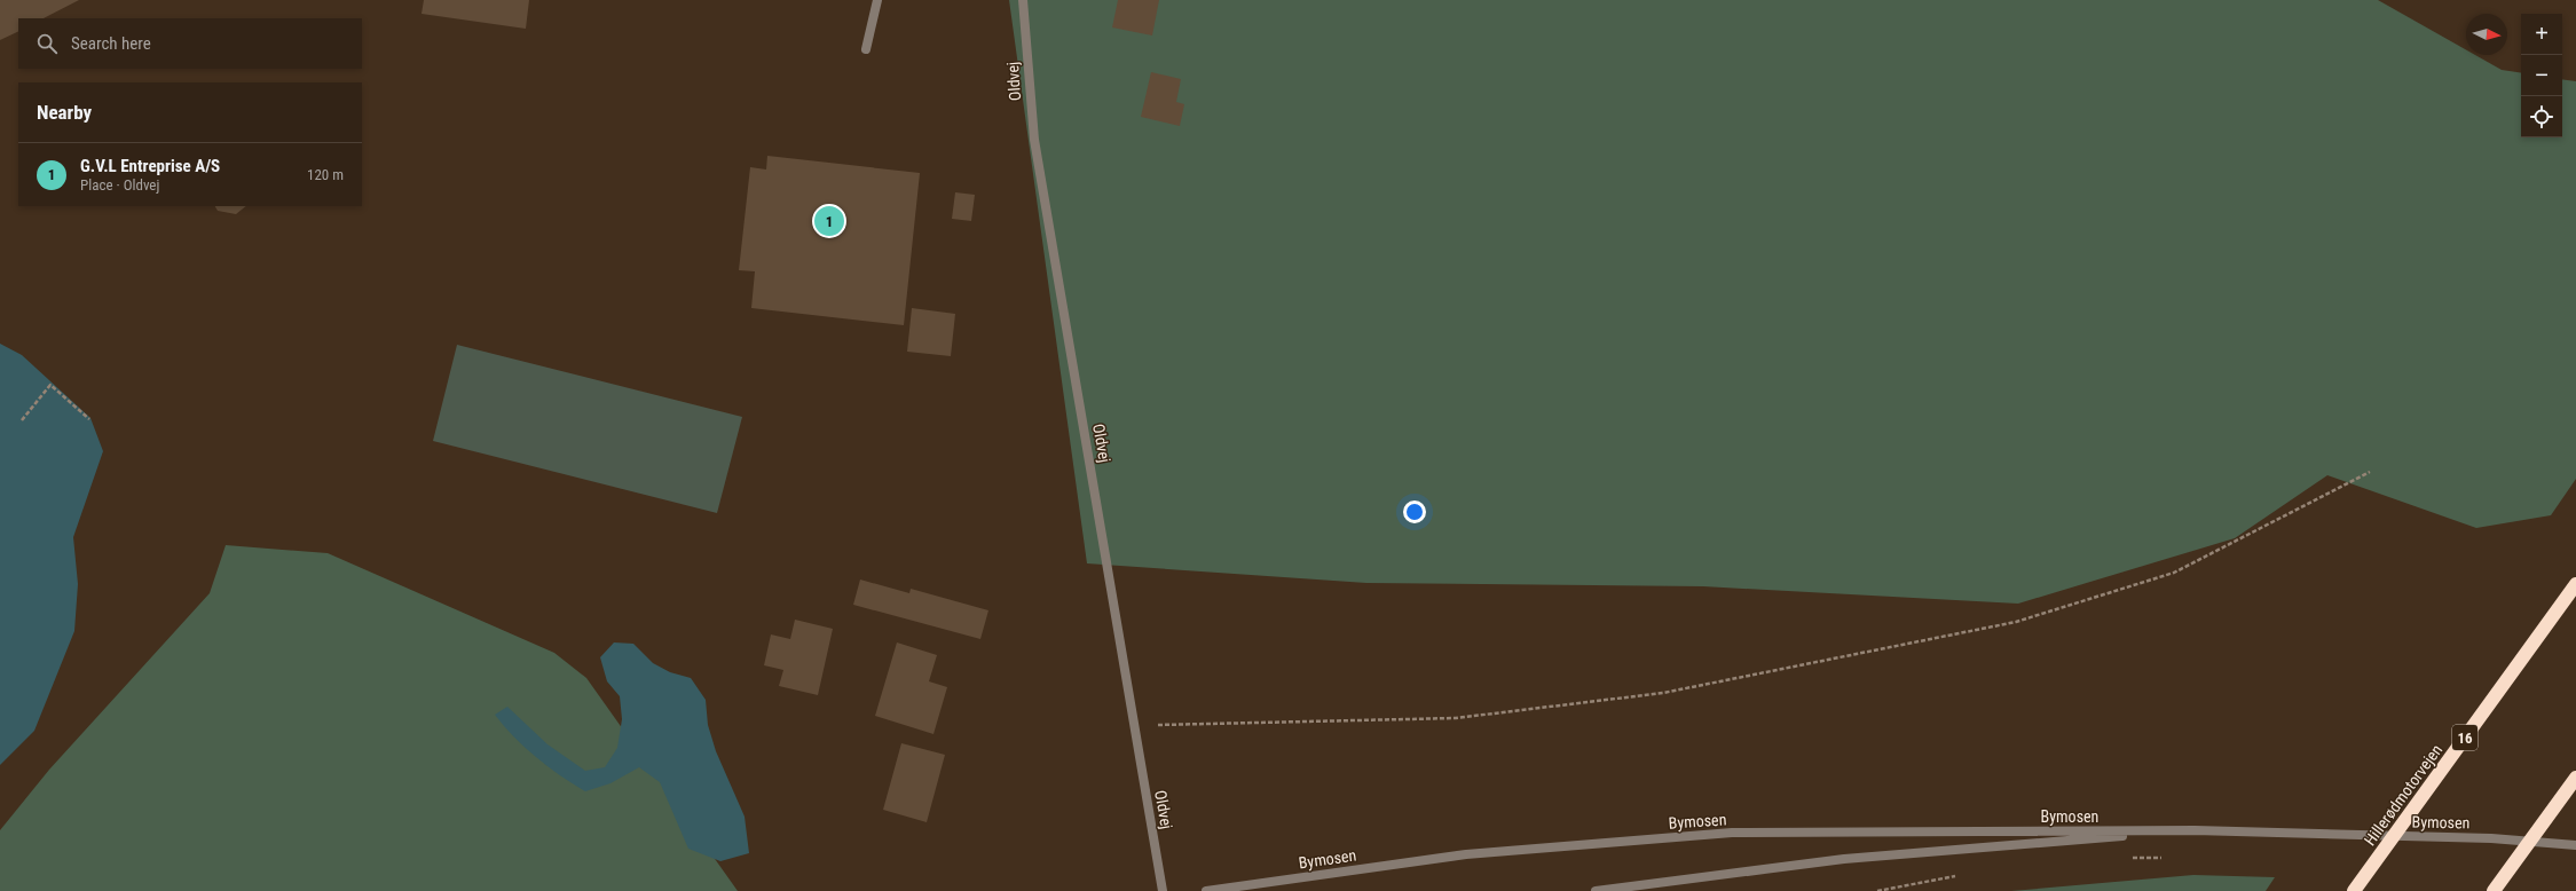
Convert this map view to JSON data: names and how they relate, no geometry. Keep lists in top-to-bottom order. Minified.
{"streets":{"highway":["16","Hillerødmotorvejen"],"street":["Oldvej","Bymosen"]},"north":"right","page":{"map_buttons":["+","−"],"search":"Search here","heading":"Nearby","list":[{"mark":"1","name":"G.V.L Entreprise A/S","note":"Place · Oldvej","value":"120 m"}],"pins":"1"}}
